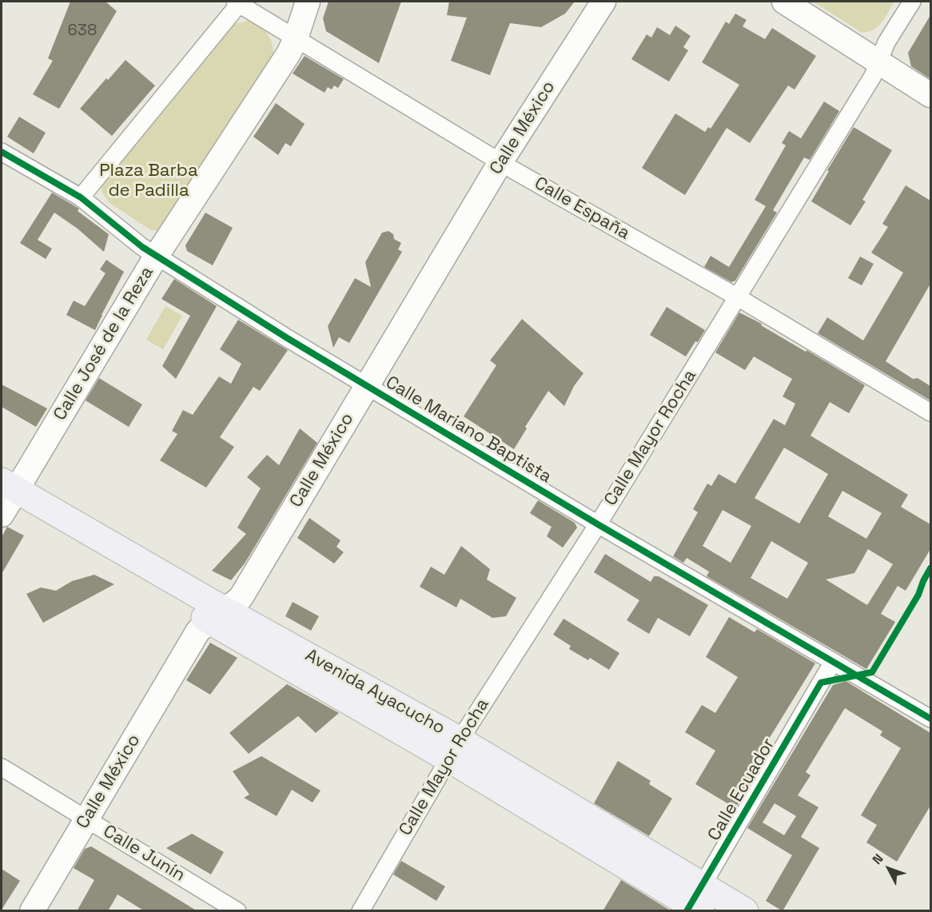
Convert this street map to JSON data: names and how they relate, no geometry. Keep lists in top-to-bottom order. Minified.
{"streets":{"main road":["Calle México","Calle José de la Reza","Avenida Ayacucho"],"street":["Calle España","Calle Mariano Baptista","Calle Mayor Rocha","Calle Ecuador","Calle Junín"]},"crossings":[["Calle México","Calle España"],["Calle México","Calle Mariano Baptista"],["Calle México","Avenida Ayacucho"],["Calle México","Calle Junín"],["Calle España","Calle José de la Reza"],["Calle España","Calle Mayor Rocha"],["Calle José de la Reza","Calle Mariano Baptista"],["Calle José de la Reza","Avenida Ayacucho"],["Calle Mariano Baptista","Calle Mayor Rocha"],["Calle Mariano Baptista","Calle Ecuador"],["Calle Mayor Rocha","Avenida Ayacucho"],["Avenida Ayacucho","Calle Ecuador"]],"parks":["Plaza Barba de Padilla"],"house_numbers":["638"],"north":"top left"}
